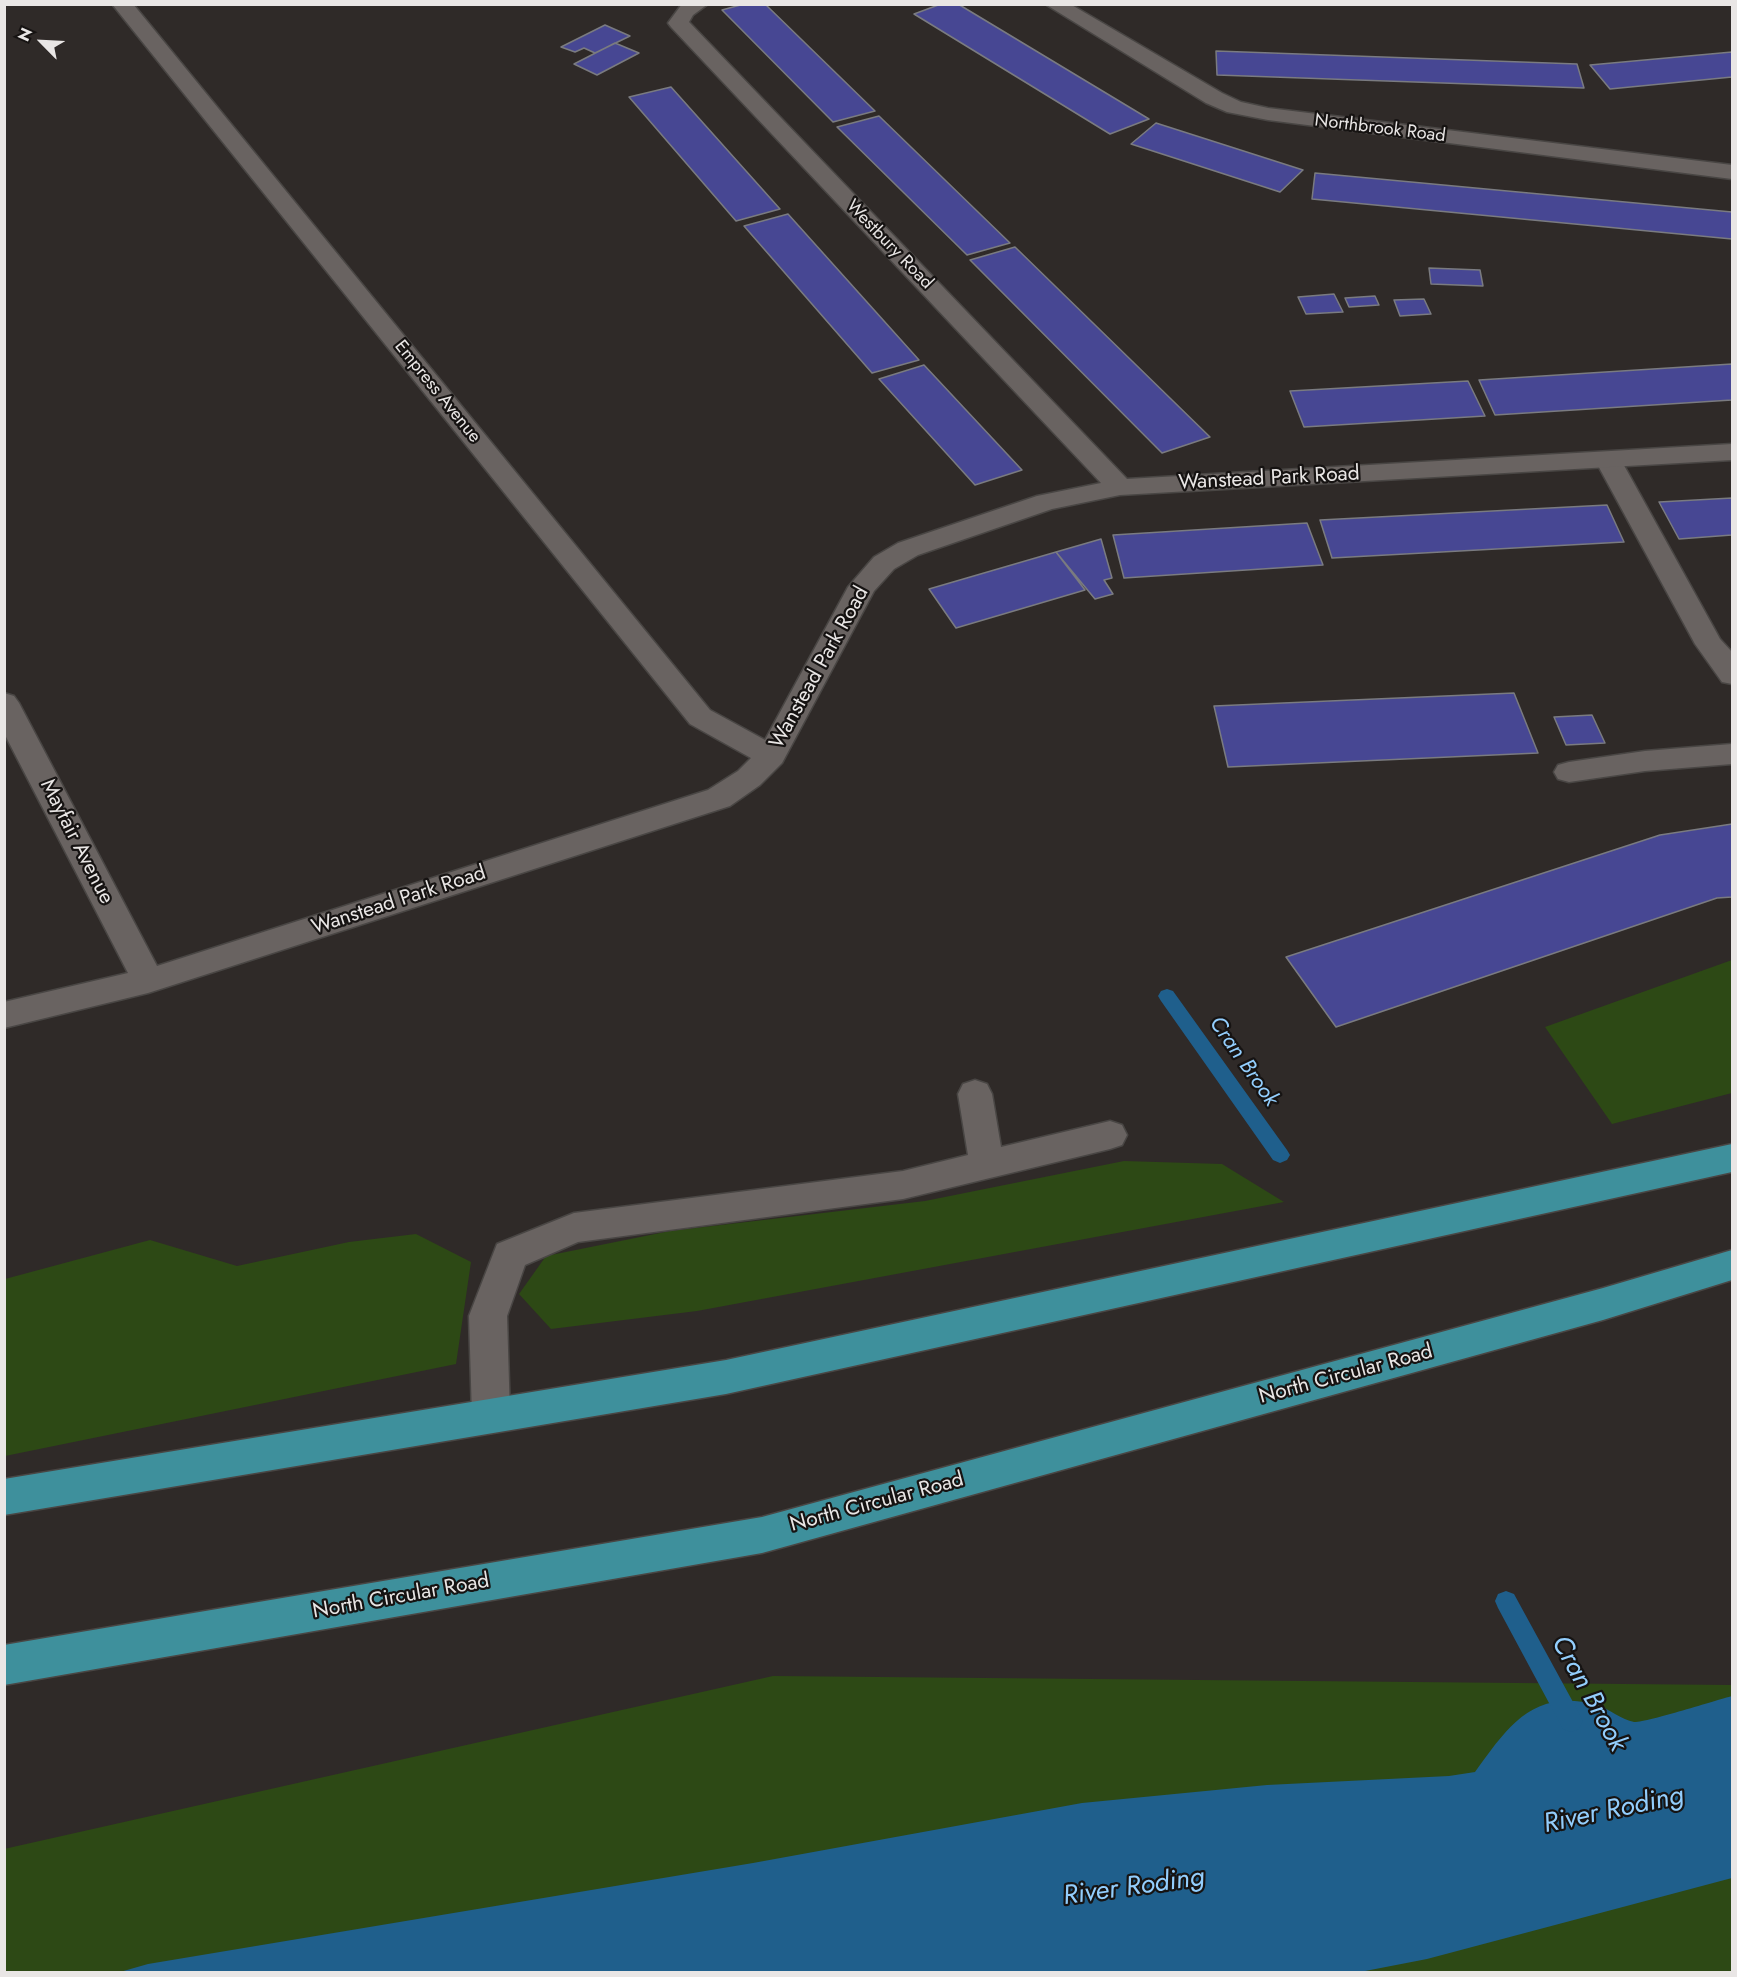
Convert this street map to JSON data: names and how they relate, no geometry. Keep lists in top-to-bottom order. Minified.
{"streets":{"highway":["North Circular Road"],"street":["Northbrook Road","Westbury Road","Empress Avenue","Wanstead Park Road","Mayfair Avenue"]},"crossings":[["Westbury Road","Wanstead Park Road"],["Empress Avenue","Wanstead Park Road"],["Wanstead Park Road","Mayfair Avenue"]],"water":["Cran Brook","River Roding"],"north":"top left"}
